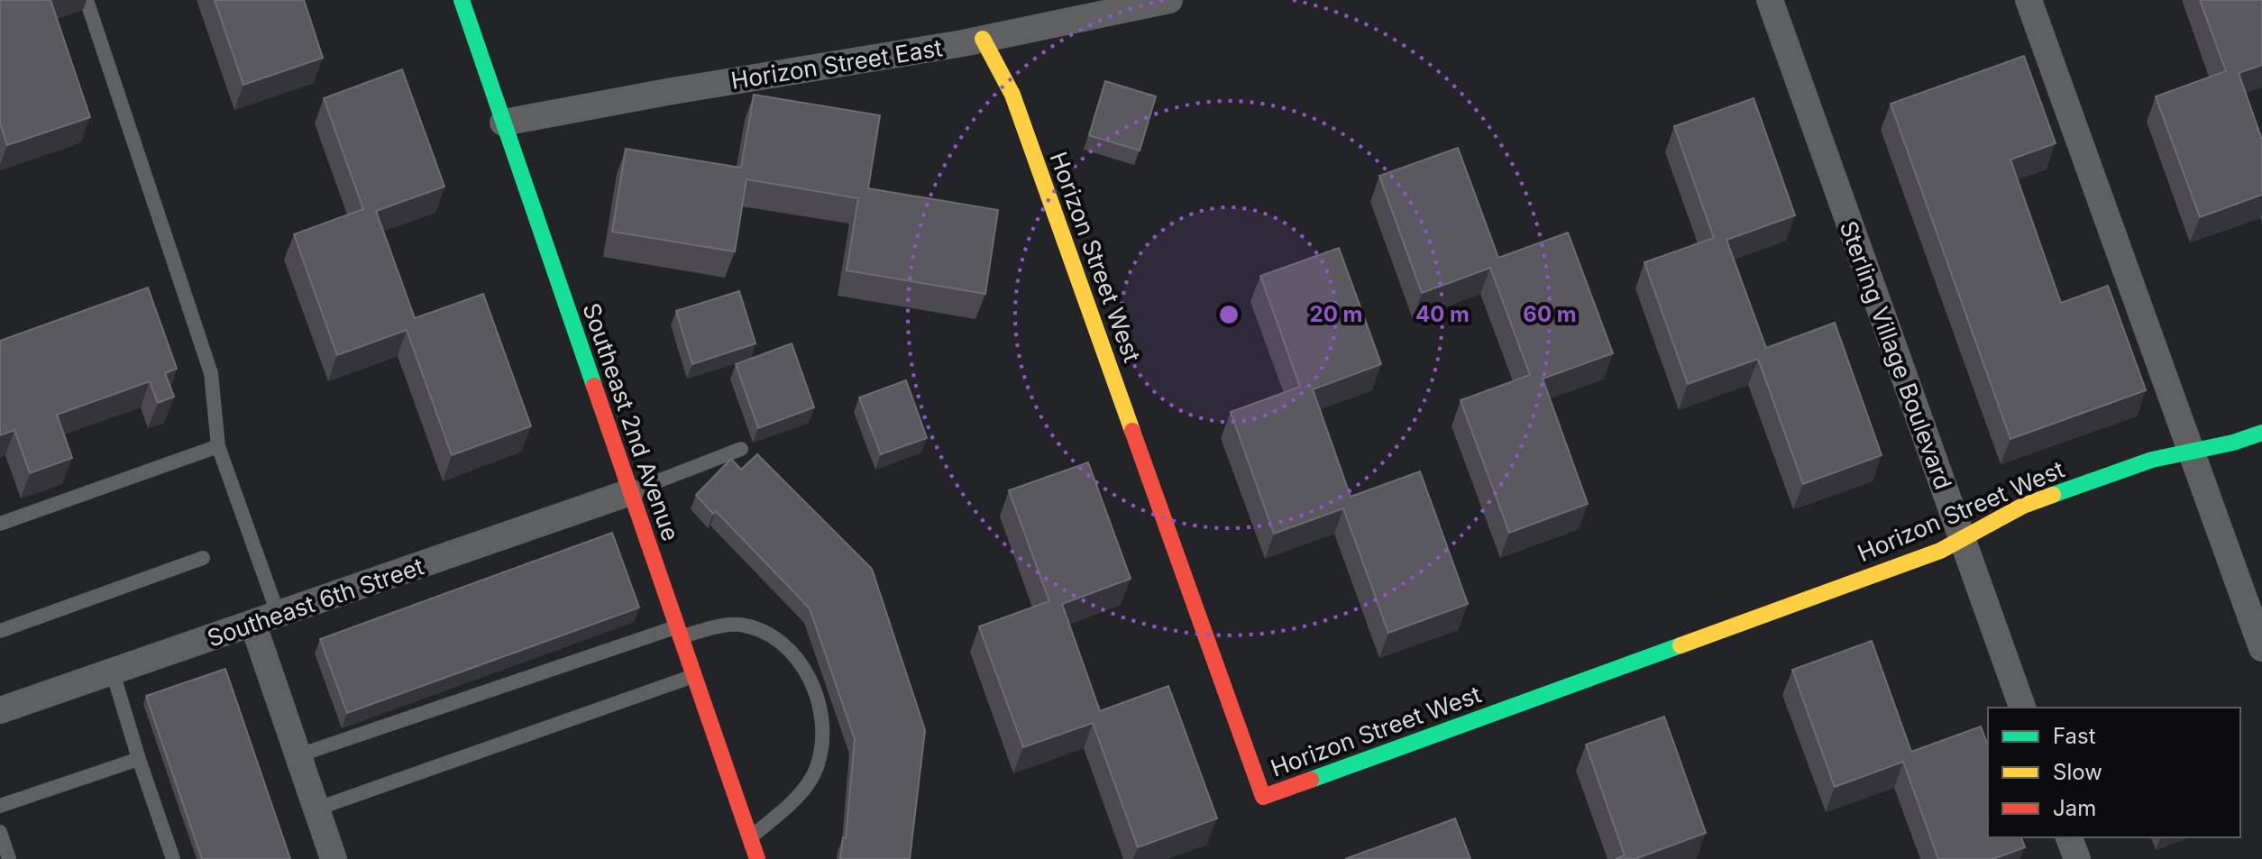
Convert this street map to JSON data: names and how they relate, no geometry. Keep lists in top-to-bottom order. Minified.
{"streets":{"street":["Horizon Street East","Horizon Street West","Sterling Village Boulevard","Southeast 2nd Avenue","Southeast 6th Street"]},"crossings":[["Horizon Street East","Horizon Street West"],["Horizon Street East","Southeast 2nd Avenue"],["Horizon Street West","Sterling Village Boulevard"],["Southeast 2nd Avenue","Southeast 6th Street"]],"legend":["Fast","Slow","Jam"],"rings":["20 m","40 m","60 m"]}
